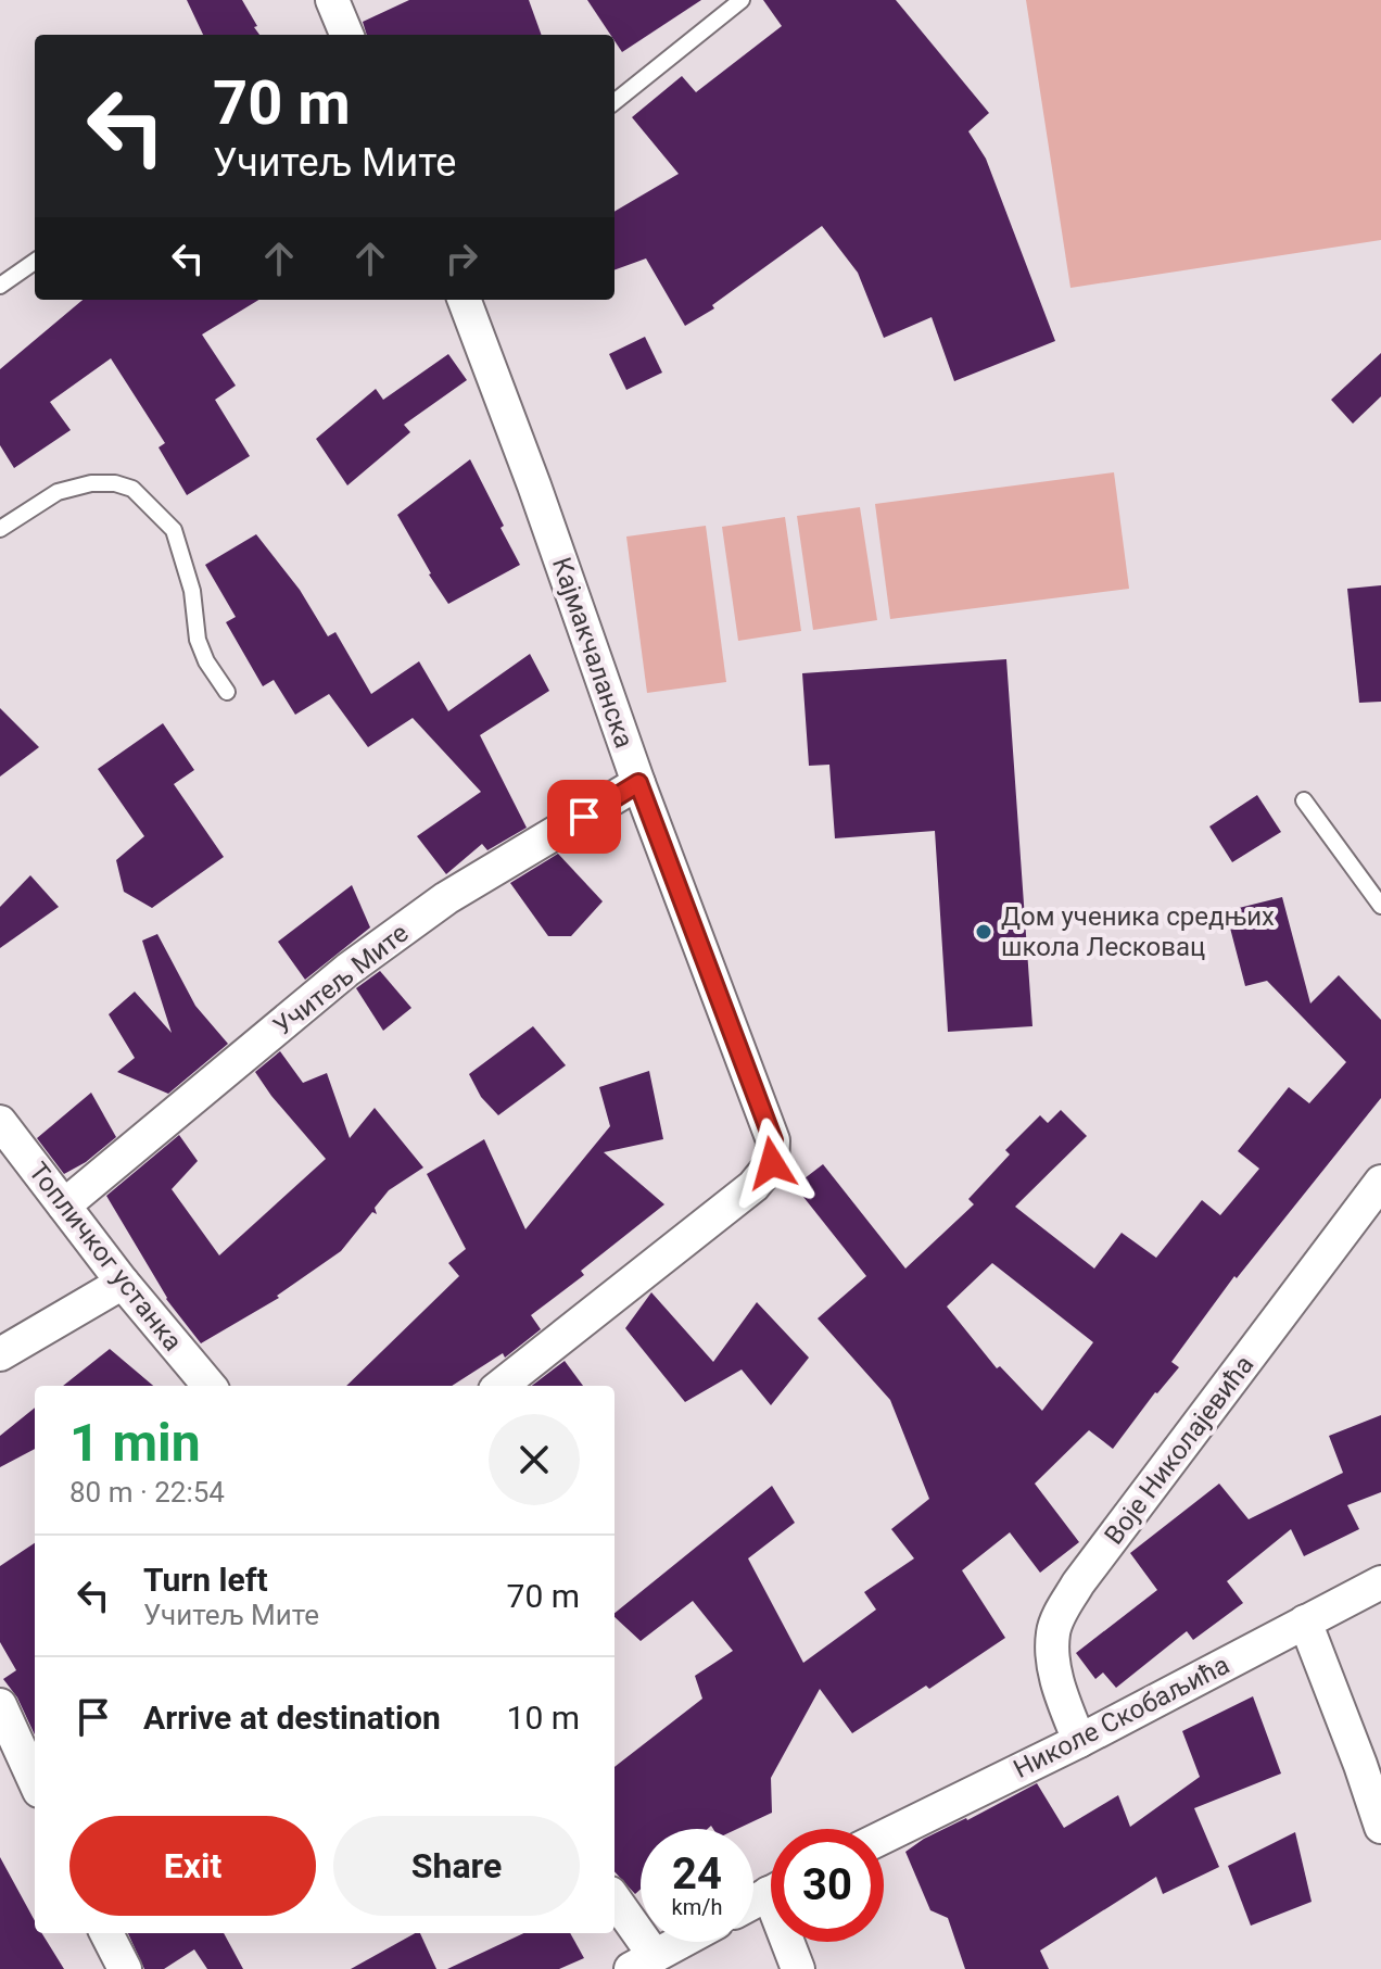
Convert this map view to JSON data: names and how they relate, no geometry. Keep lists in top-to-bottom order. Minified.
{"streets":{"street":["Кајмакчаланска","Учитељ Мите","Топличког устанка","Воје Николајевића","Николе Скобаљића"]},"crossings":[["Кајмакчаланска","Учитељ Мите"],["Учитељ Мите","Топличког устанка"],["Воје Николајевића","Николе Скобаљића"]],"places":["Дом ученика средњих школа Лесковац"],"page":{"turn":["70 m","Учитељ Мите"],"heading":["1 min","80 m · 22:54"],"list":[{"name":"Turn left","note":"Учитељ Мите","value":"70 m"},{"name":"Arrive at destination","value":"10 m"}],"buttons":["Exit","Share"],"speed":"24 km/h","limit":"30"}}
